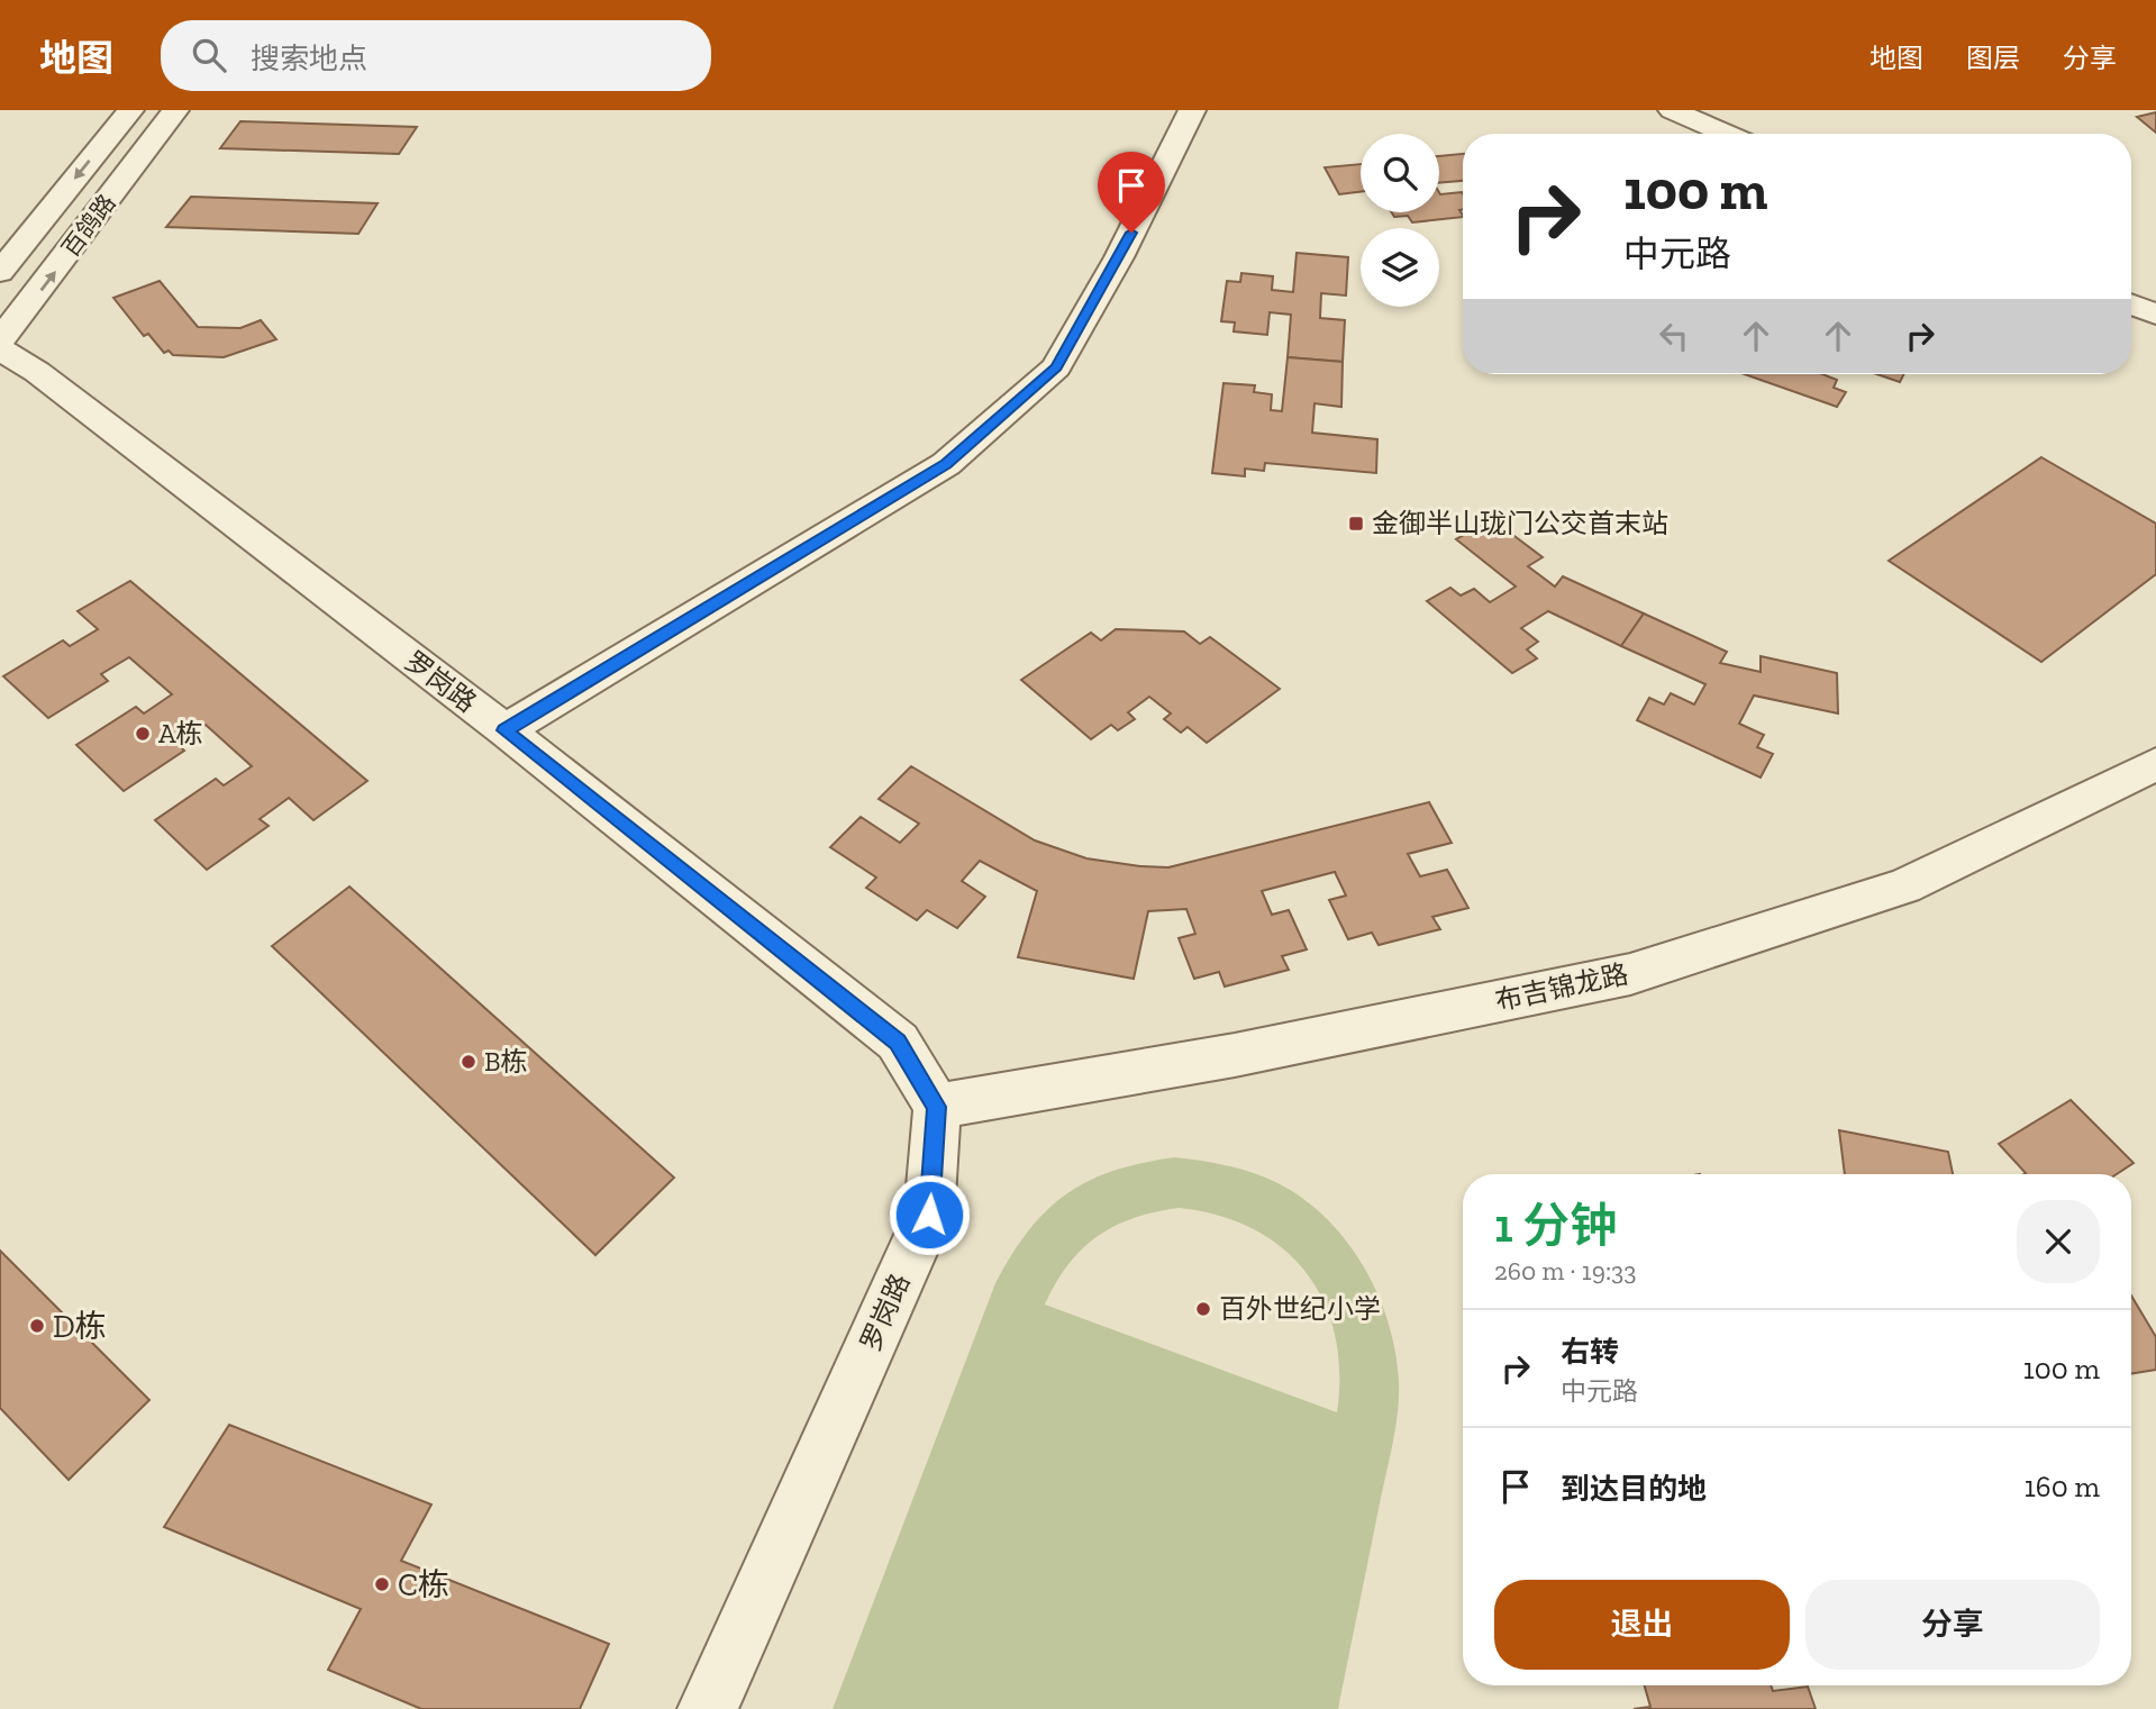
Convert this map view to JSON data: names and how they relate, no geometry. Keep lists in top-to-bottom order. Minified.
{"streets":{"street":["百鸽路","罗岗路","布吉锦龙路"]},"crossings":[["罗岗路","布吉锦龙路"]],"places":{"transit":["金御半山珑门公交首末站"],"other":["A栋","B栋","百外世纪小学","D栋","C栋"]},"page":{"header":"地图","search":"搜索地点","nav":["地图","图层","分享"],"turn":["100 m","中元路"],"heading":["1 分钟","260 m · 19:33"],"list":[{"name":"右转","note":"中元路","value":"100 m"},{"name":"到达目的地","value":"160 m"}],"buttons":["退出","分享"]}}
